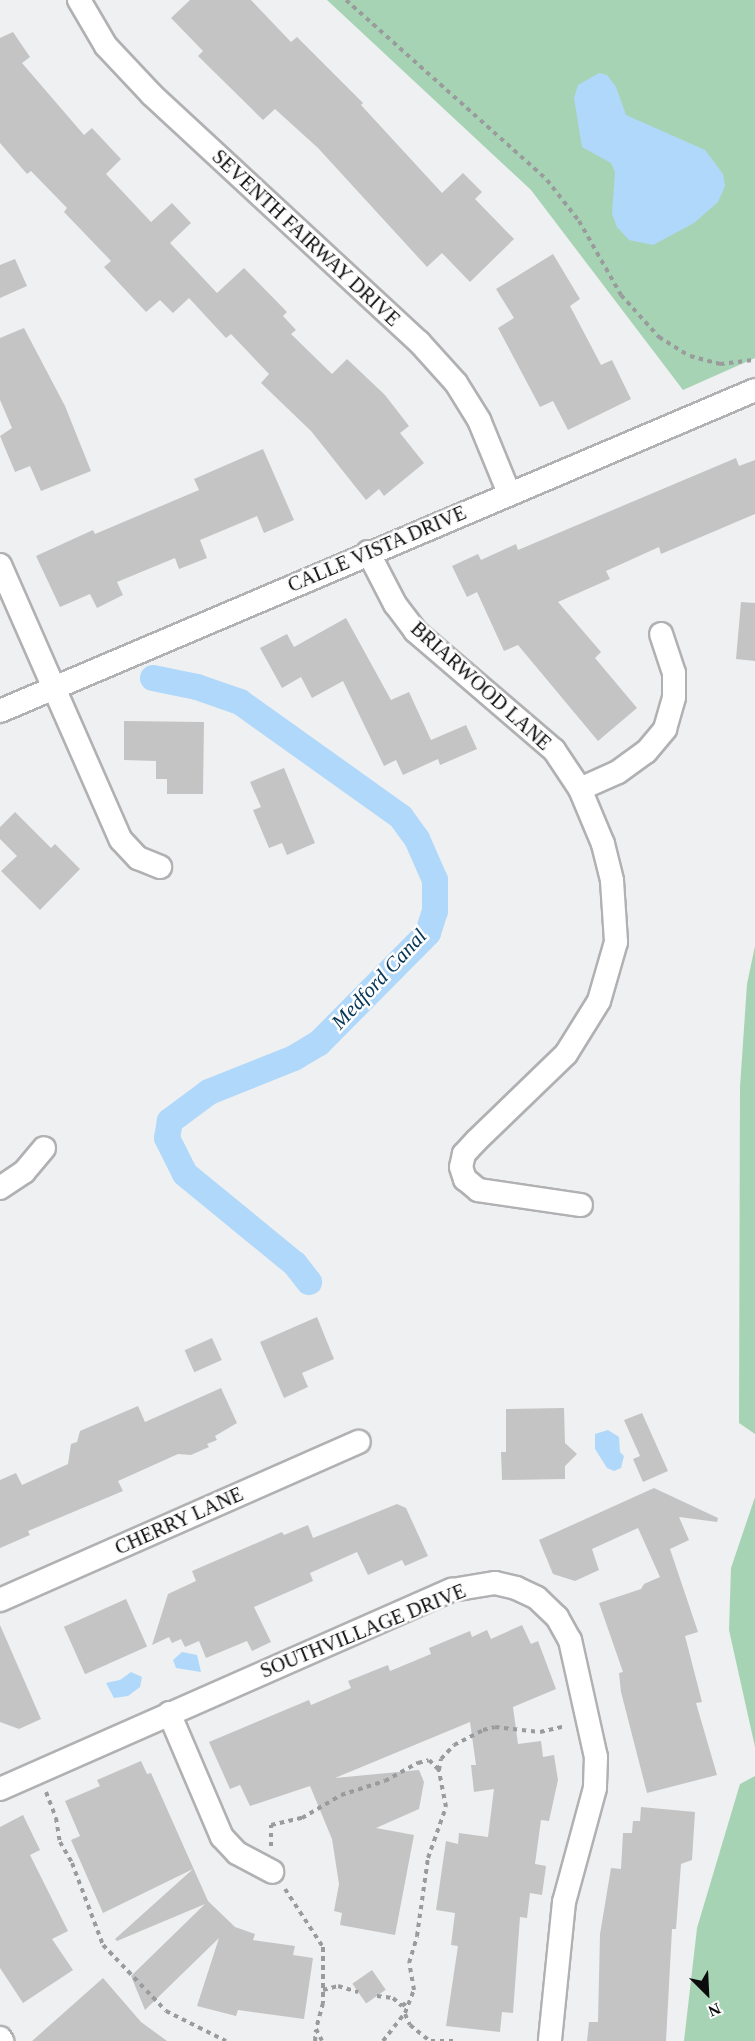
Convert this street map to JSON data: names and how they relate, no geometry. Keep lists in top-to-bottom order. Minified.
{"streets":{"street":["SEVENTH FAIRWAY DRIVE","CALLE VISTA DRIVE","BRIARWOOD LANE","CHERRY LANE","SOUTHVILLAGE DRIVE"]},"crossings":[["SEVENTH FAIRWAY DRIVE","CALLE VISTA DRIVE"],["CALLE VISTA DRIVE","BRIARWOOD LANE"]],"water":["Medford Canal"],"north":"bottom right"}
